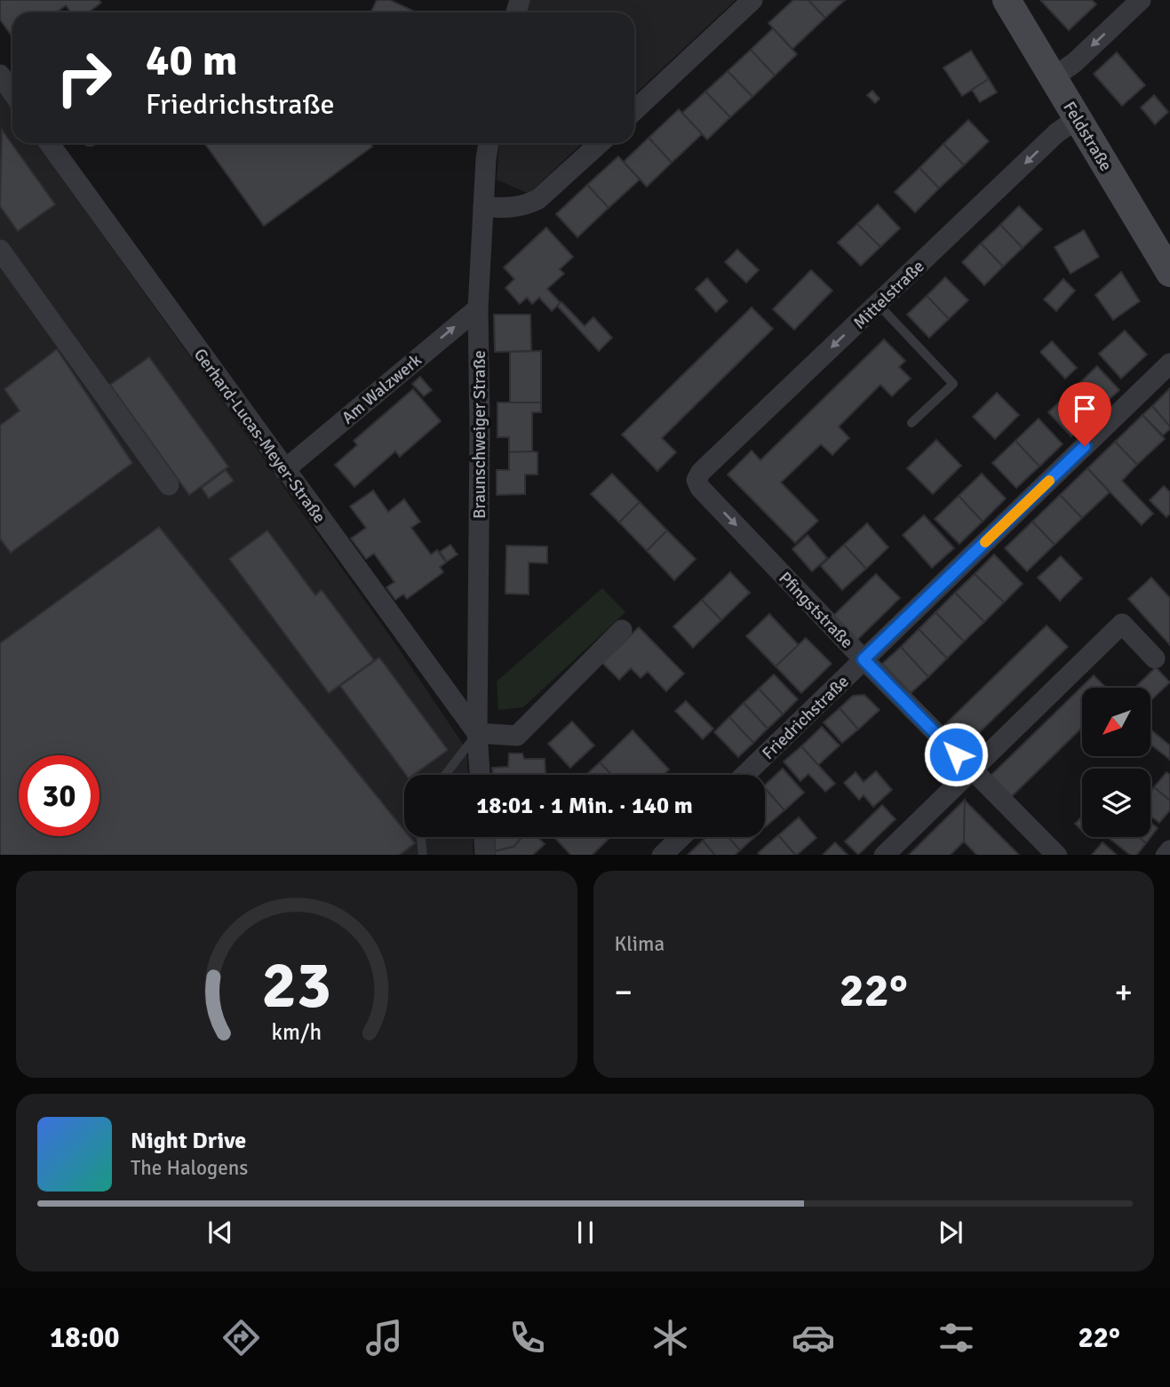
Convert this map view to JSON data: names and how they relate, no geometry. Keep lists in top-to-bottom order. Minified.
{"streets":{"street":["Feldstraße","Mittelstraße","Am Walzwerk","Braunschweiger Straße","Gerhard-Lucas-Meyer-Straße","Pfingststraße","Friedrichstraße"]},"crossings":[["Feldstraße","Mittelstraße"],["Mittelstraße","Pfingststraße"],["Am Walzwerk","Braunschweiger Straße"],["Am Walzwerk","Gerhard-Lucas-Meyer-Straße"],["Braunschweiger Straße","Gerhard-Lucas-Meyer-Straße"],["Pfingststraße","Friedrichstraße"]],"one_way":["Mittelstraße","Am Walzwerk","Pfingststraße"],"north":"bottom left","page":{"turn":["40 m","Friedrichstraße"],"limit":"30","trip":"18:01 · 1 Min. · 140 m","tile":"Klima","heat":["−","22°","+"],"song":["Night Drive","The Halogens"],"tabs":["18:00","22°"],"gauge":["23","km/h"]}}
